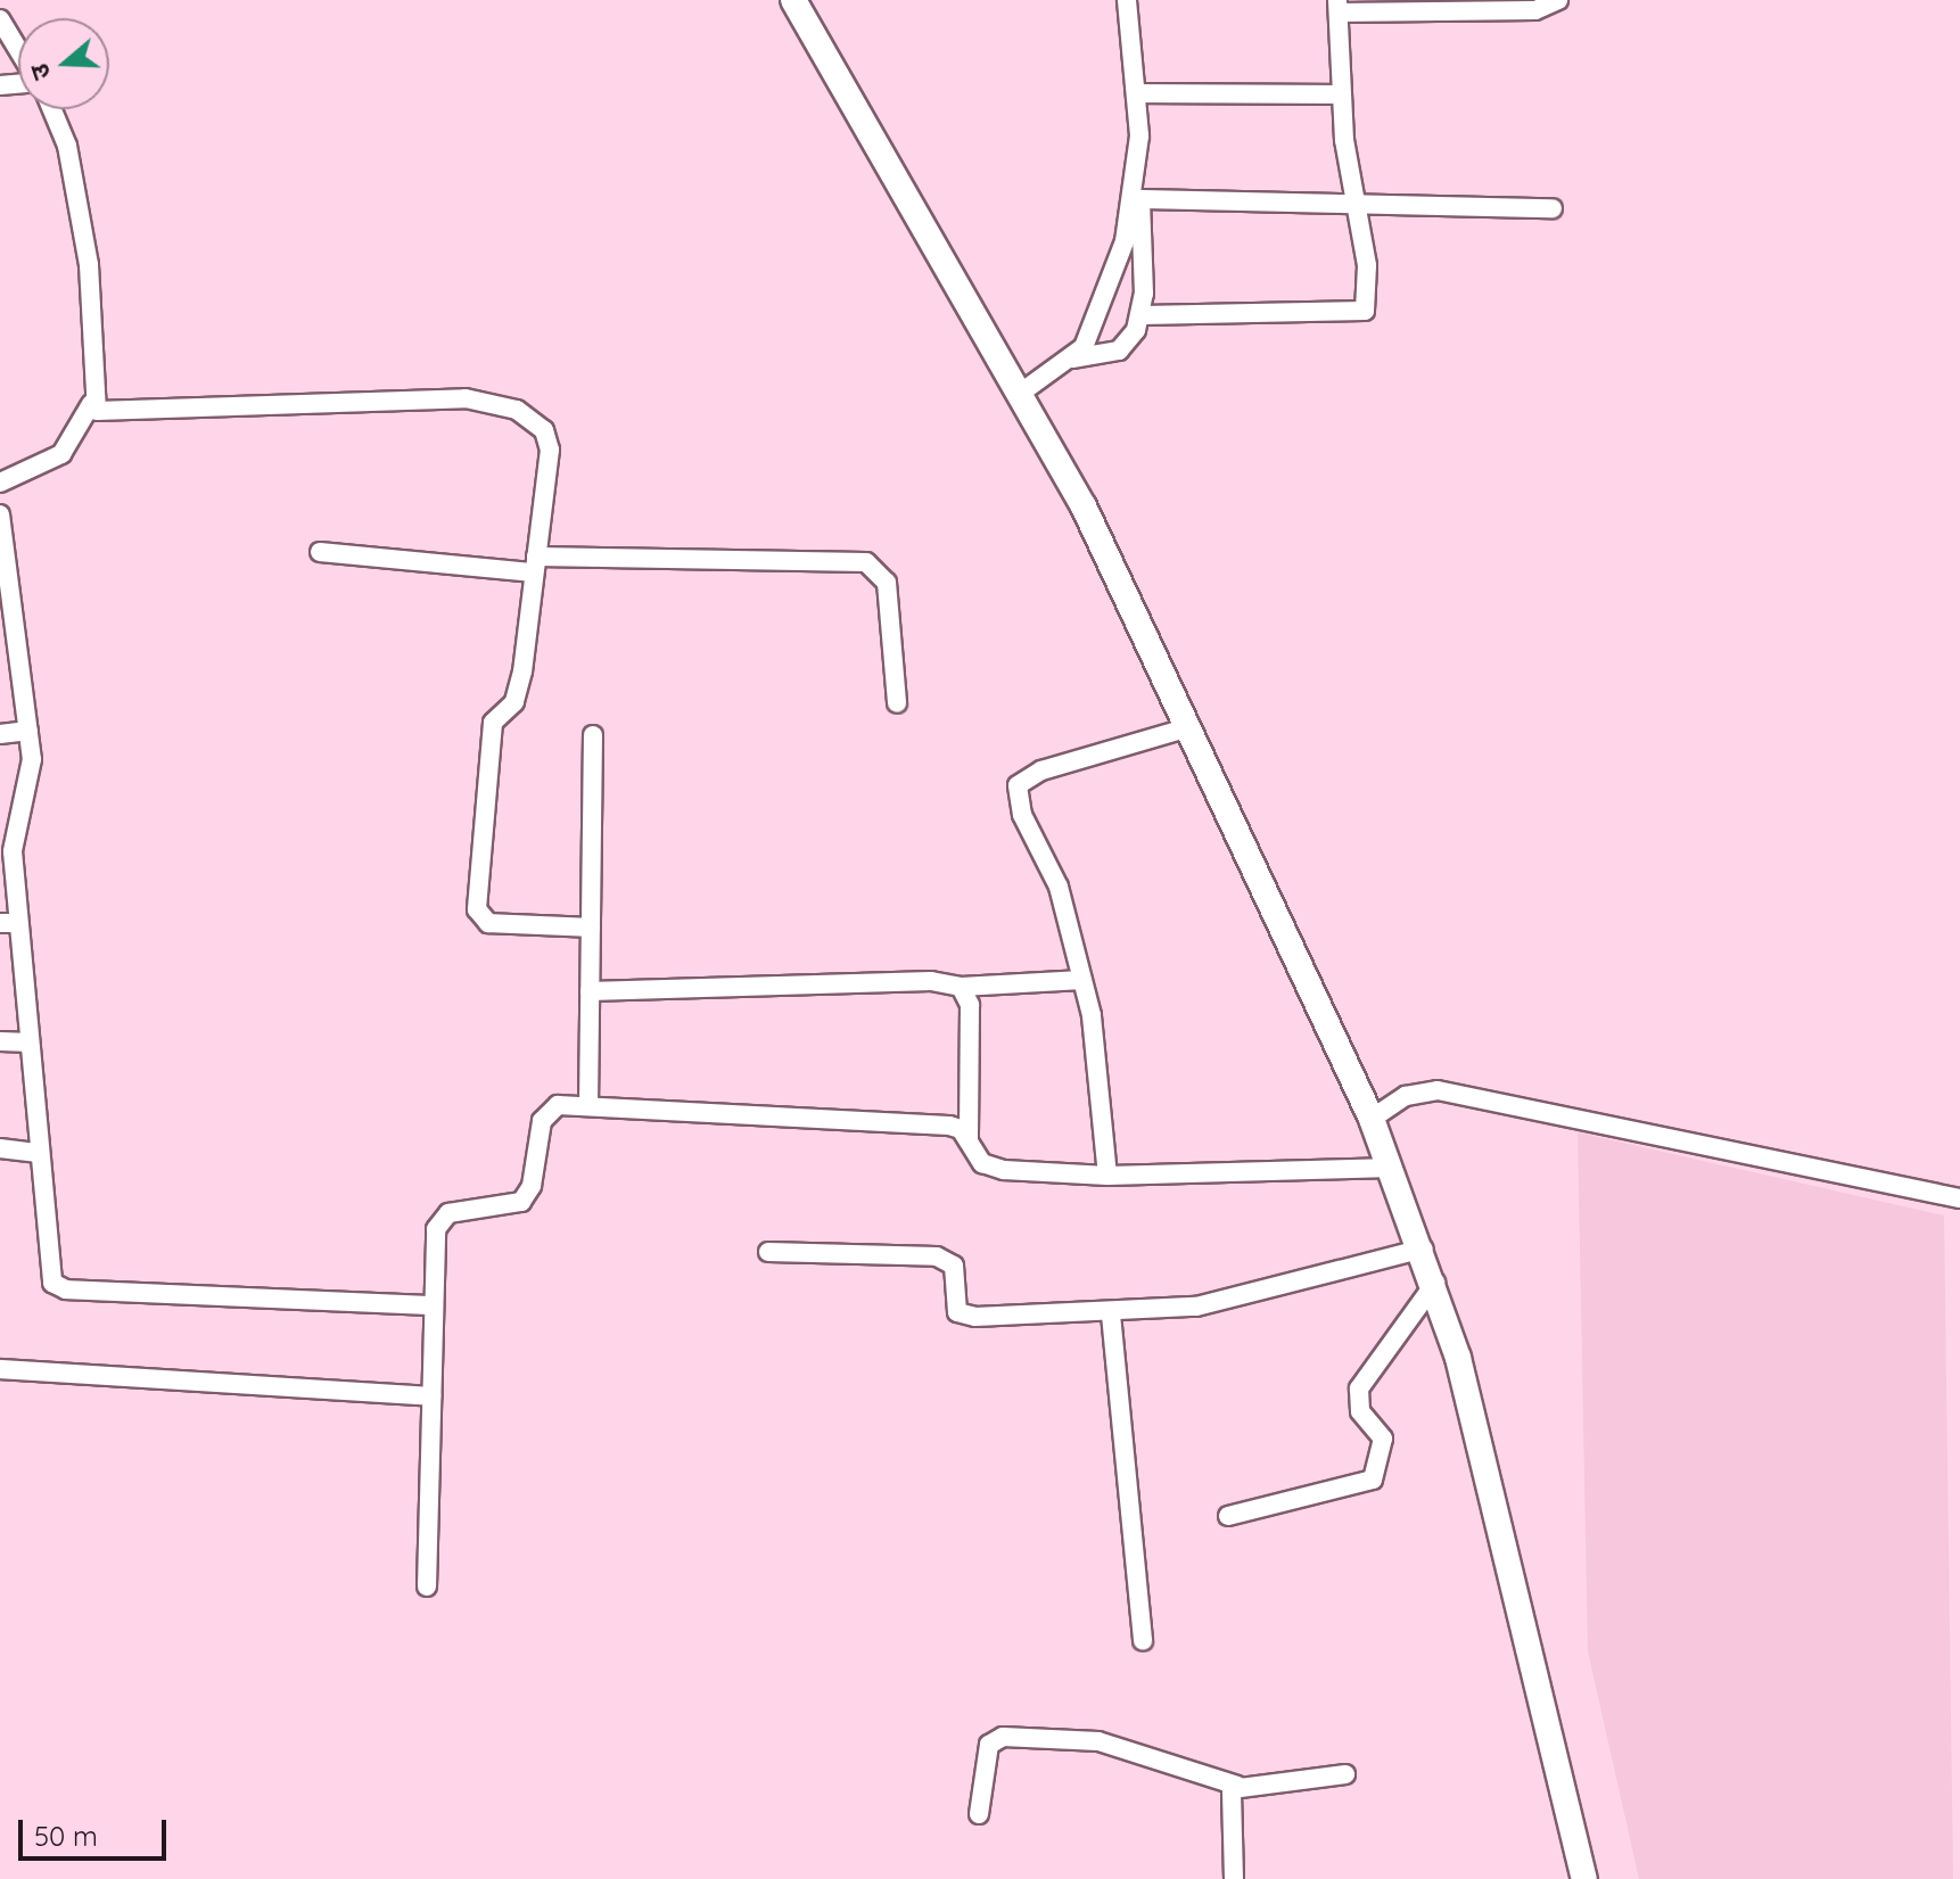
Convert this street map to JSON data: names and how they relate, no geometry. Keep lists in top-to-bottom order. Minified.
{"scale_bar":"50 m","north":"left"}
